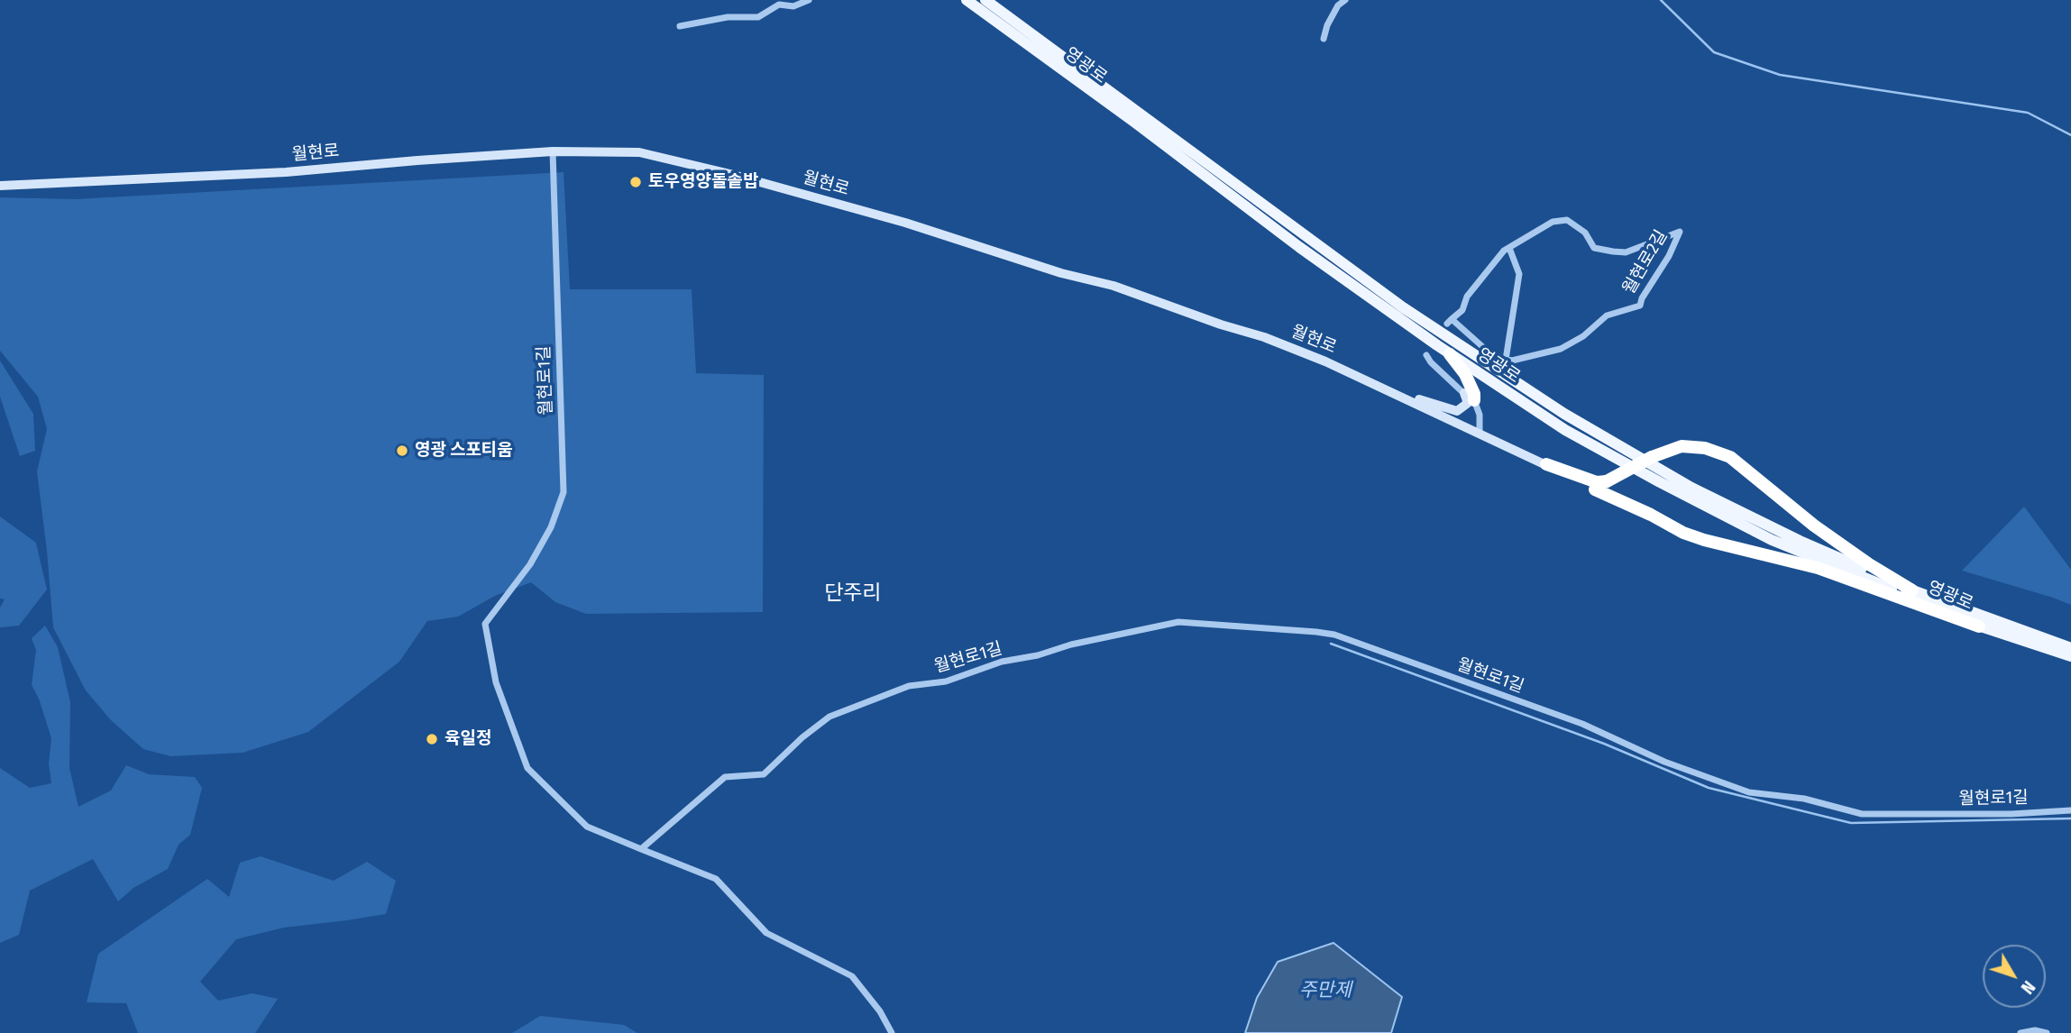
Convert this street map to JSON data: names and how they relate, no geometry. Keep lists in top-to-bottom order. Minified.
{"streets":{"main road":["영광로"],"street":["월현로","월현로2길","월현로1길"]},"crossings":[["월현로","월현로1길"]],"districts":["단주리"],"water":["주만제"],"places":["토우영양돌솥밥","영광 스포티움","육일정"],"north":"bottom right"}
